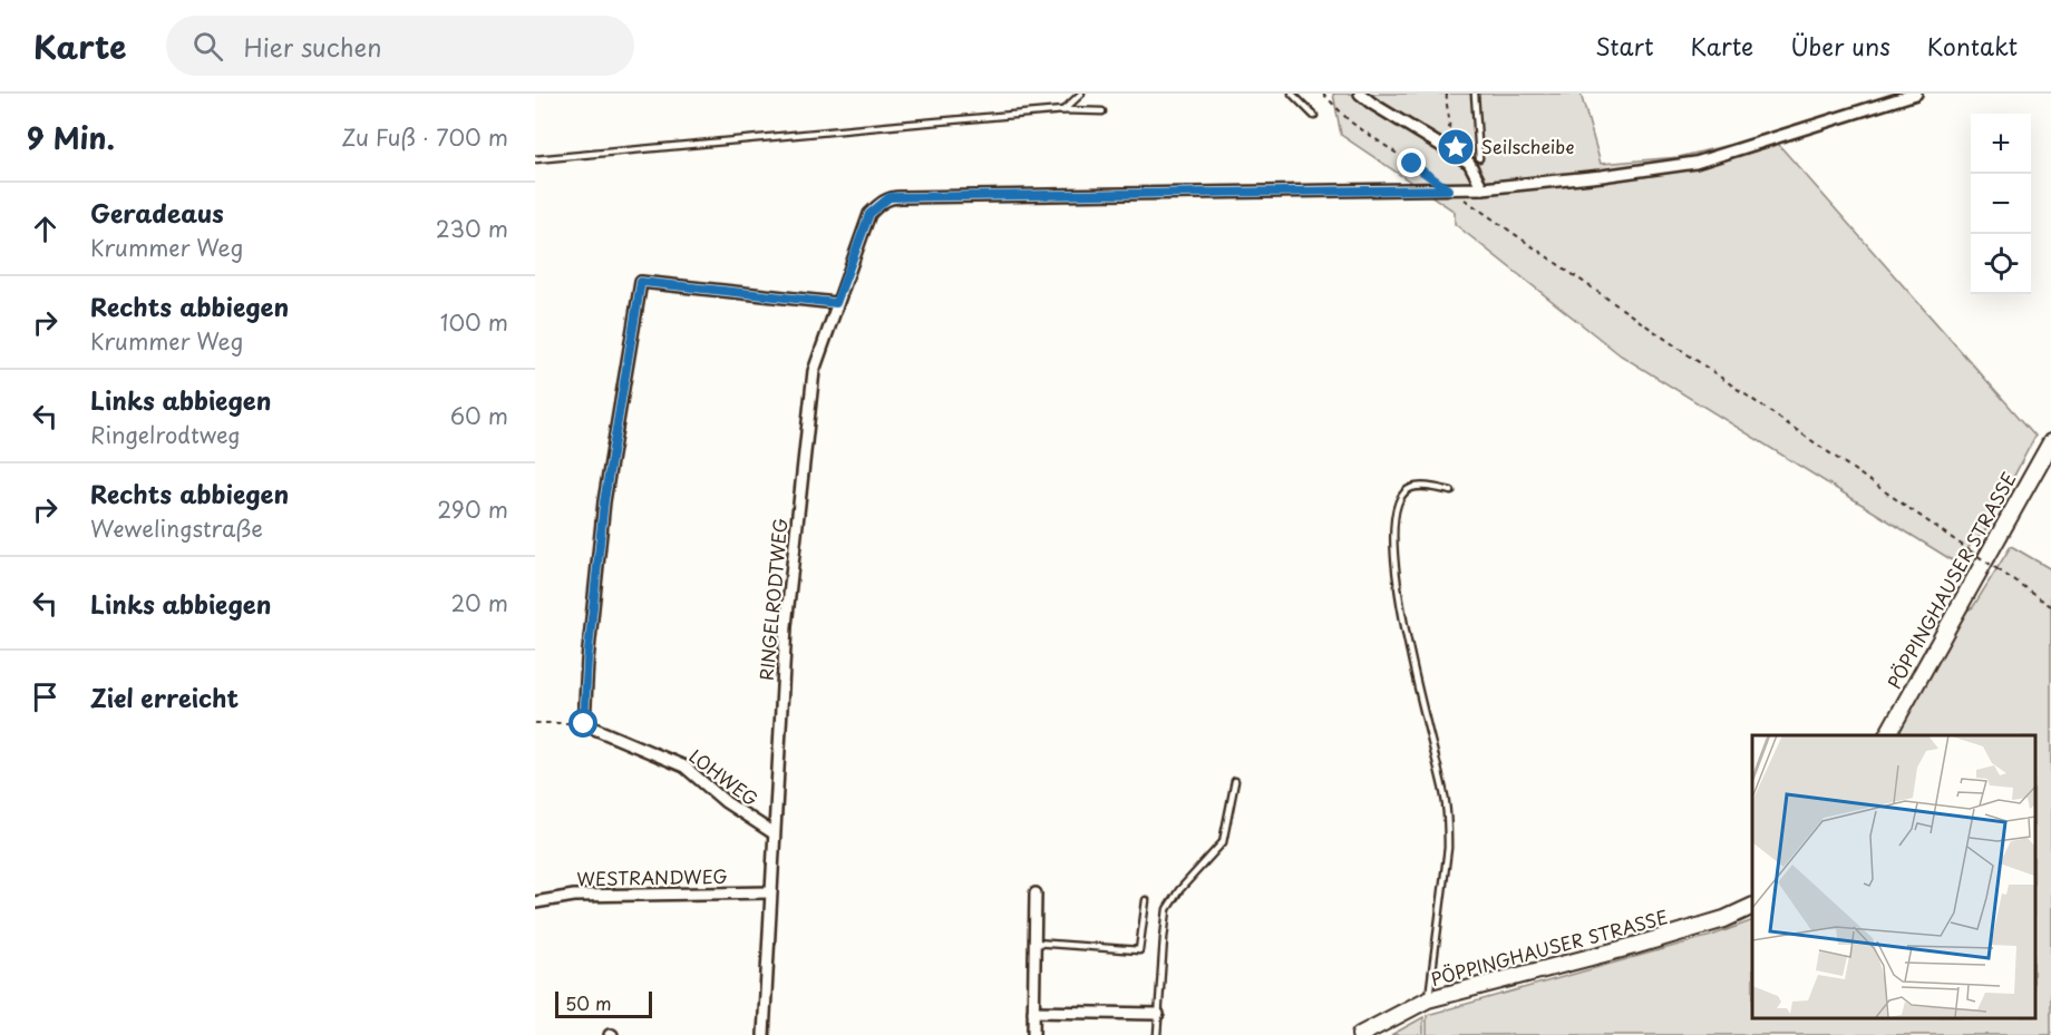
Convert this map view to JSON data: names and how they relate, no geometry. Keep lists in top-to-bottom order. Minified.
{"streets":{"main road":["PÖPPINGHAUSER STRASSE"],"street":["RINGELRODTWEG","LOHWEG","WESTRANDWEG"]},"crossings":[["RINGELRODTWEG","LOHWEG"],["RINGELRODTWEG","WESTRANDWEG"]],"places":{"place":["Seilscheibe"]},"scale_bar":"50 m","page":{"header":"Karte","search":"Hier suchen","nav":["Start","Karte","Über uns","Kontakt"],"heading":["9 Min.","Zu Fuß · 700 m"],"map_buttons":["+","−"],"list":[["Geradeaus","Krummer Weg","230 m"],["Rechts abbiegen","Krummer Weg","100 m"],["Links abbiegen","Ringelrodtweg","60 m"],["Rechts abbiegen","Wewelingstraße","290 m"],["Links abbiegen","20 m"],"Ziel erreicht"],"scale":"50 m"}}
